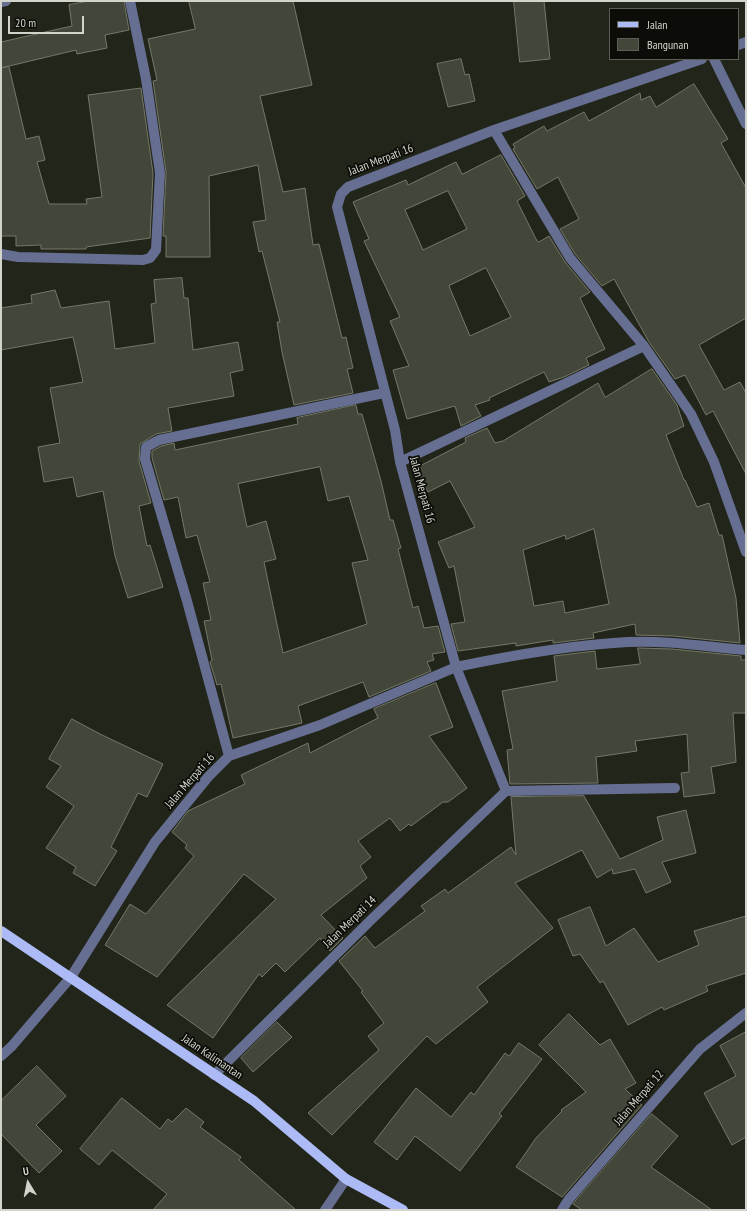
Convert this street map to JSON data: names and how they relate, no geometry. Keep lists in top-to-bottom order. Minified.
{"streets":{"main road":["Jalan Kalimantan"],"street":["Jalan Merpati 16","Jalan Merpati 14","Jalan Merpati 12"]},"crossings":[["Jalan Merpati 16","Jalan Kalimantan"],["Jalan Merpati 14","Jalan Kalimantan"]],"legend":["Jalan","Bangunan"],"scale_bar":"20 m","north":"top"}
